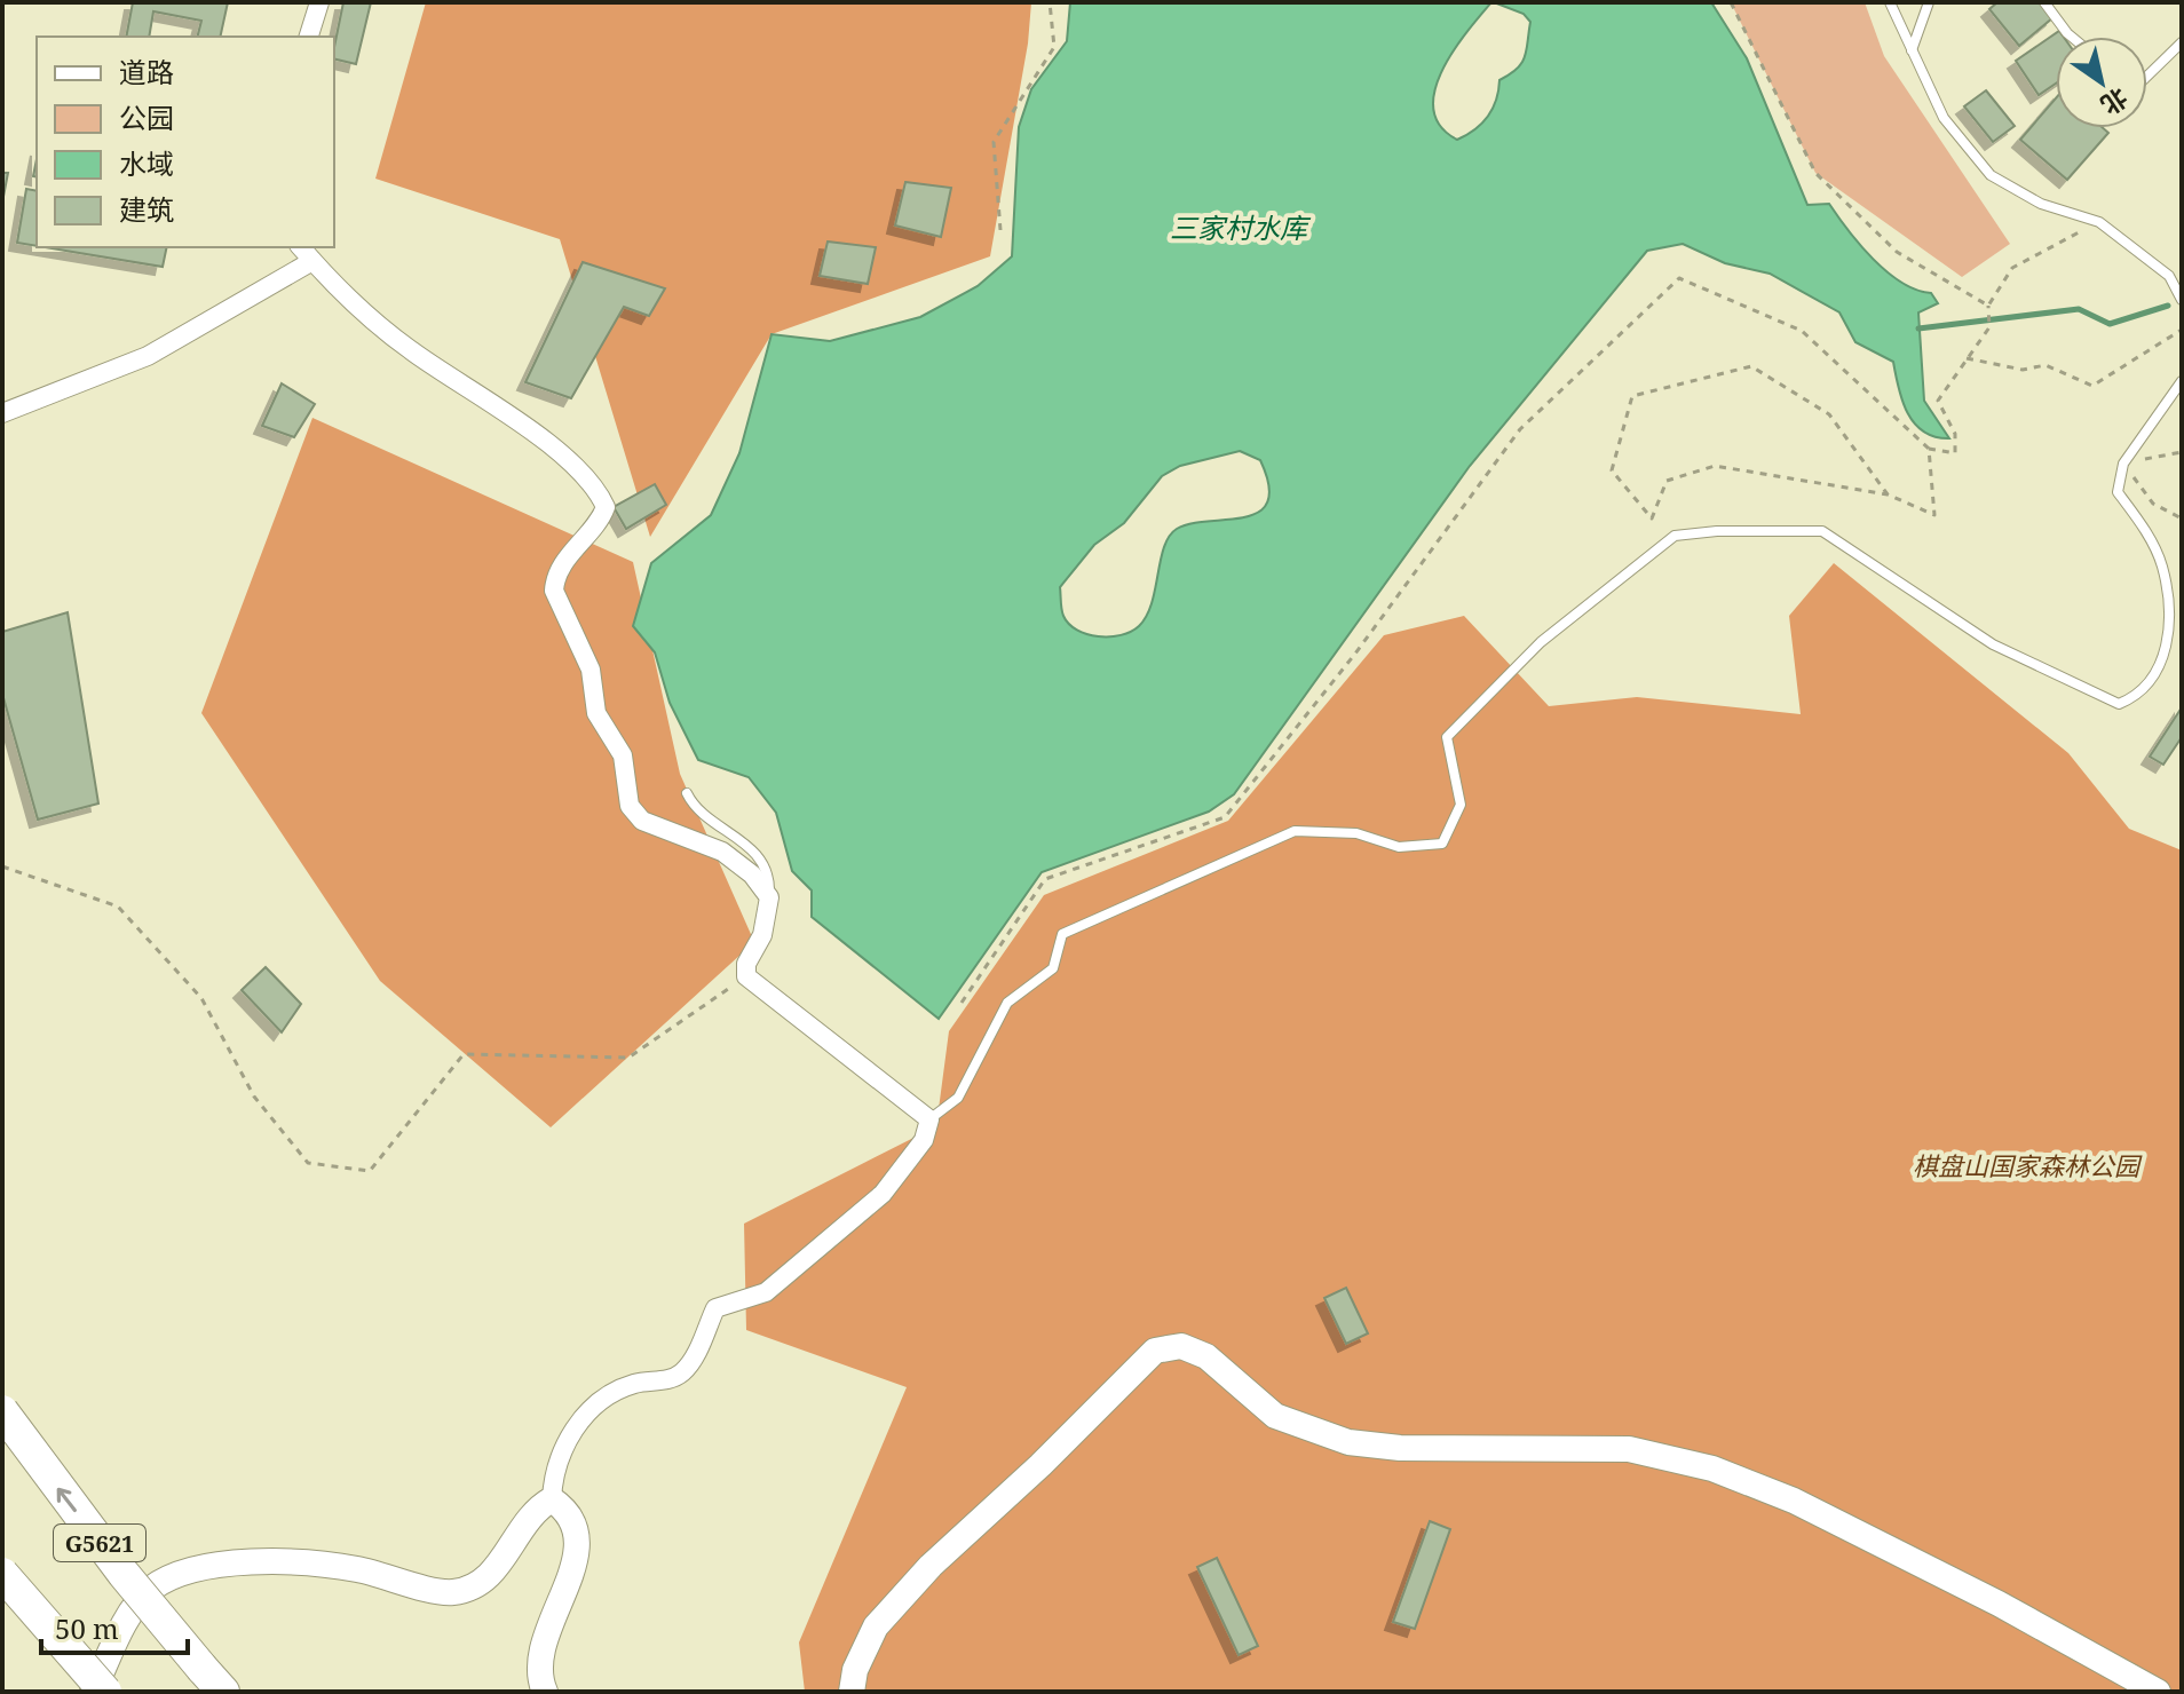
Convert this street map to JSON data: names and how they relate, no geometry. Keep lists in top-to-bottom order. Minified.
{"streets":{"highway":["G5621"]},"water":["三家村水库"],"parks":["棋盘山国家森林公园"],"legend":["道路","公园","水域","建筑"],"scale_bar":"50 m","north":"bottom right"}
